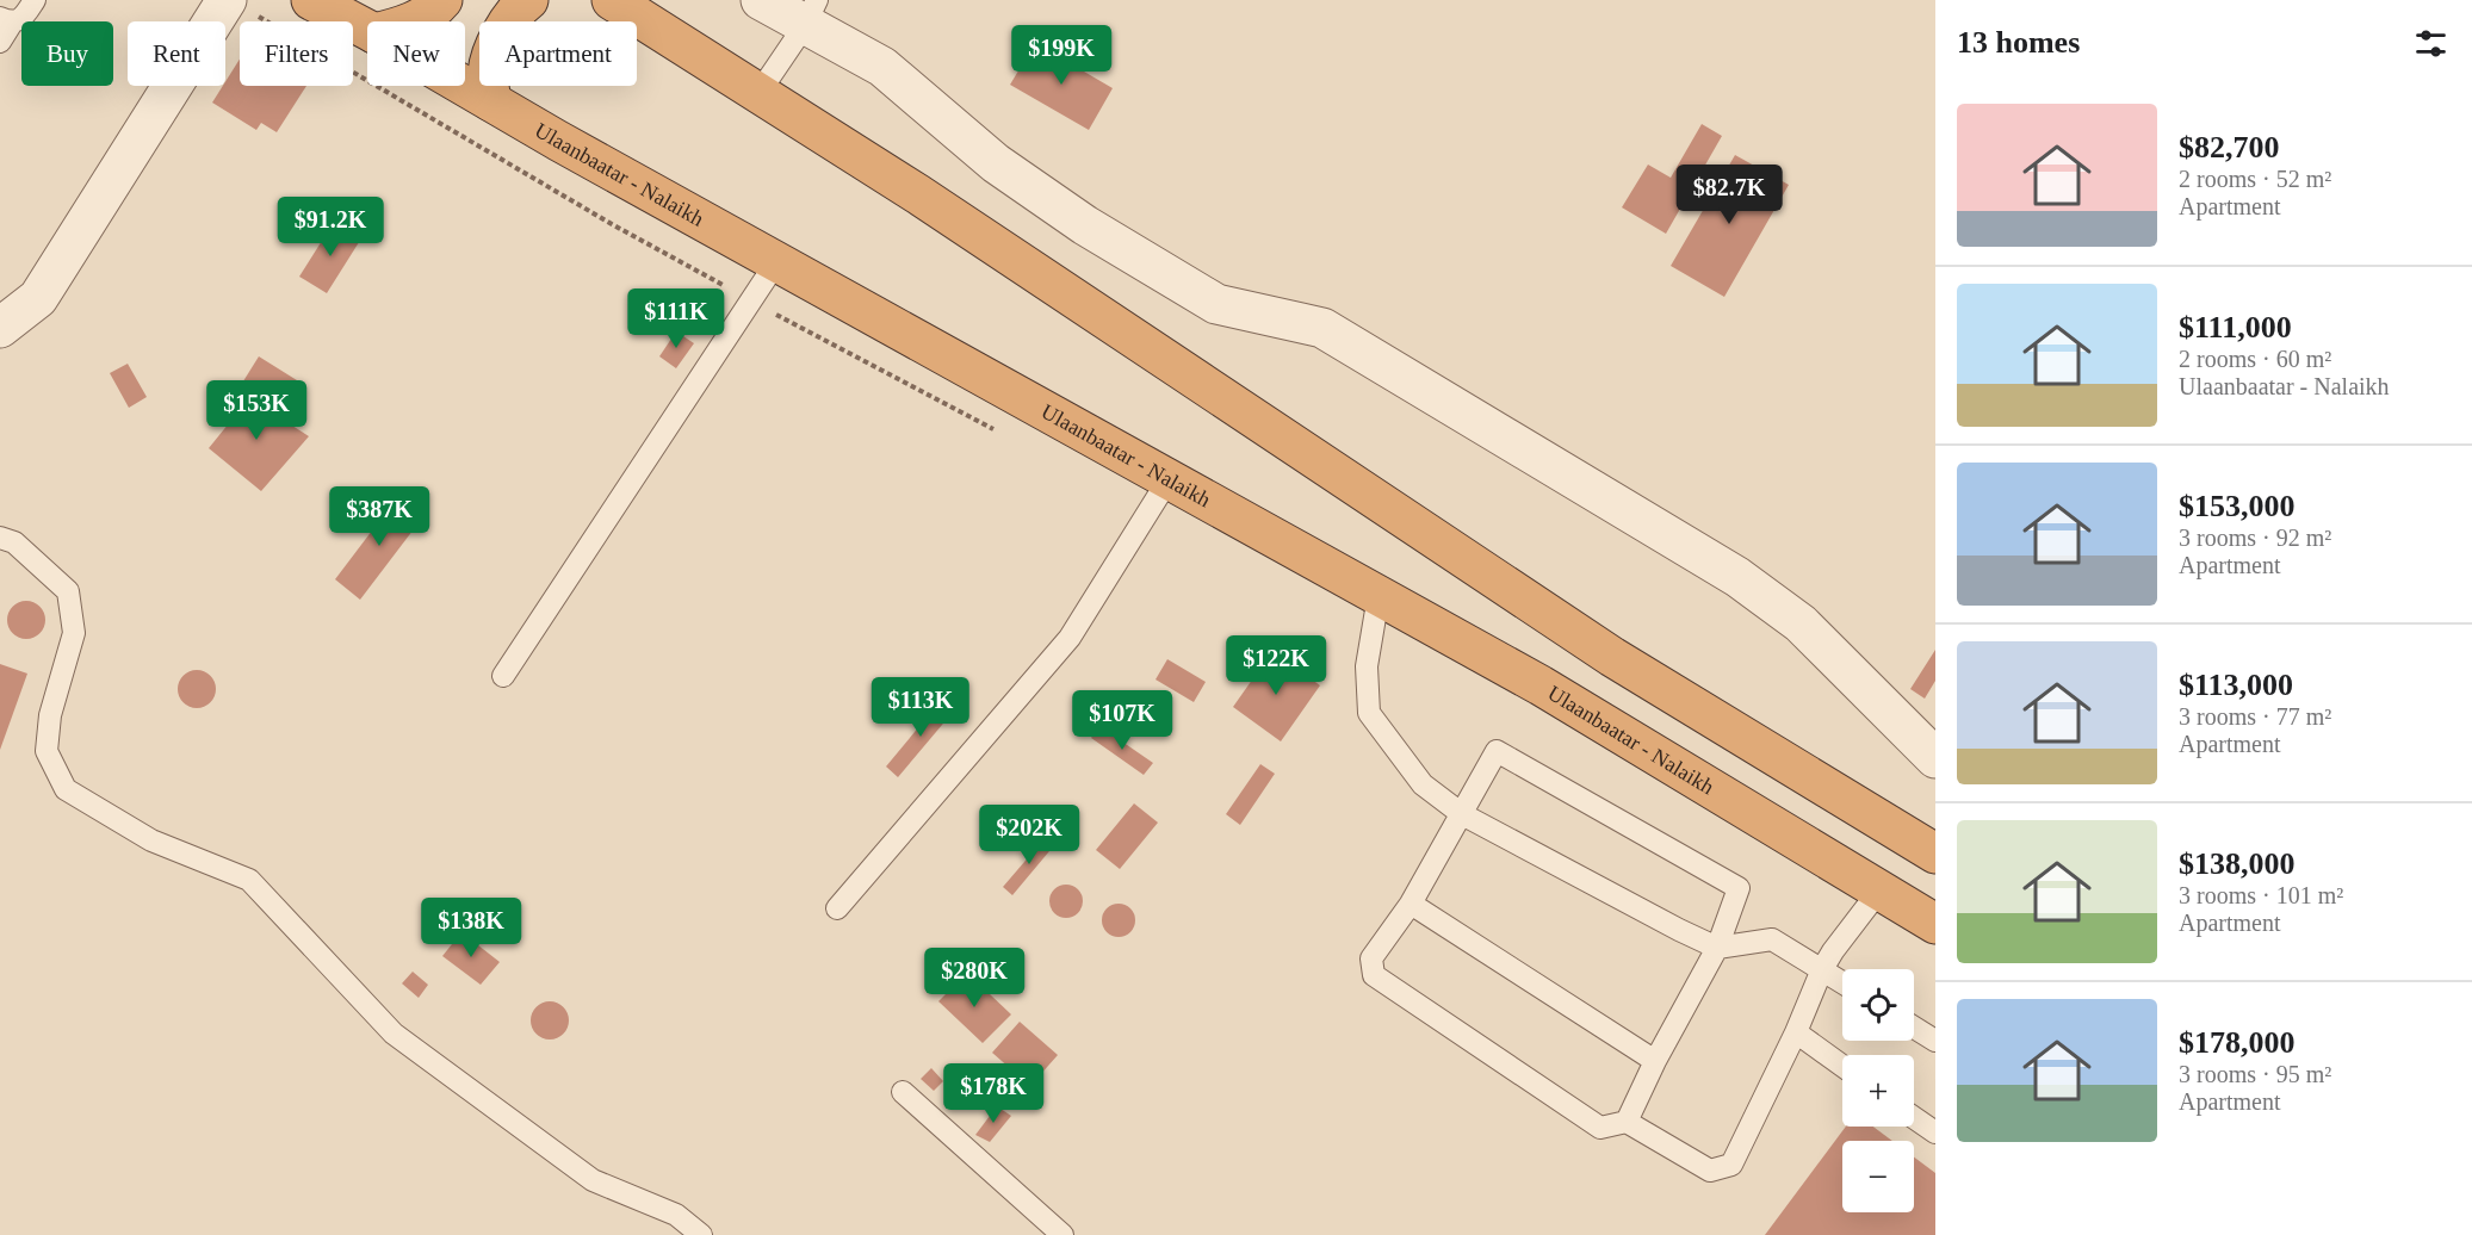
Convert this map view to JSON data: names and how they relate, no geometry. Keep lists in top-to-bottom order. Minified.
{"streets":{"highway":["Ulaanbaatar - Nalaikh"]},"page":{"heading":"13 homes","chip":["Buy","Rent","Filters","New","Apartment"],"price":["$199K","$82.7K","$91.2K","$111K","$153K","$387K","$122K","$113K","$107K","$202K","$138K","$280K","$178K"],"list":[{"name":"$82,700","note":"2 rooms · 52 m² · Apartment"},{"name":"$111,000","note":"2 rooms · 60 m² · Ulaanbaatar - Nalaikh"},{"name":"$153,000","note":"3 rooms · 92 m² · Apartment"},{"name":"$113,000","note":"3 rooms · 77 m² · Apartment"},{"name":"$138,000","note":"3 rooms · 101 m² · Apartment"},{"name":"$178,000","note":"3 rooms · 95 m² · Apartment"}],"map_buttons":["+","−"]}}
